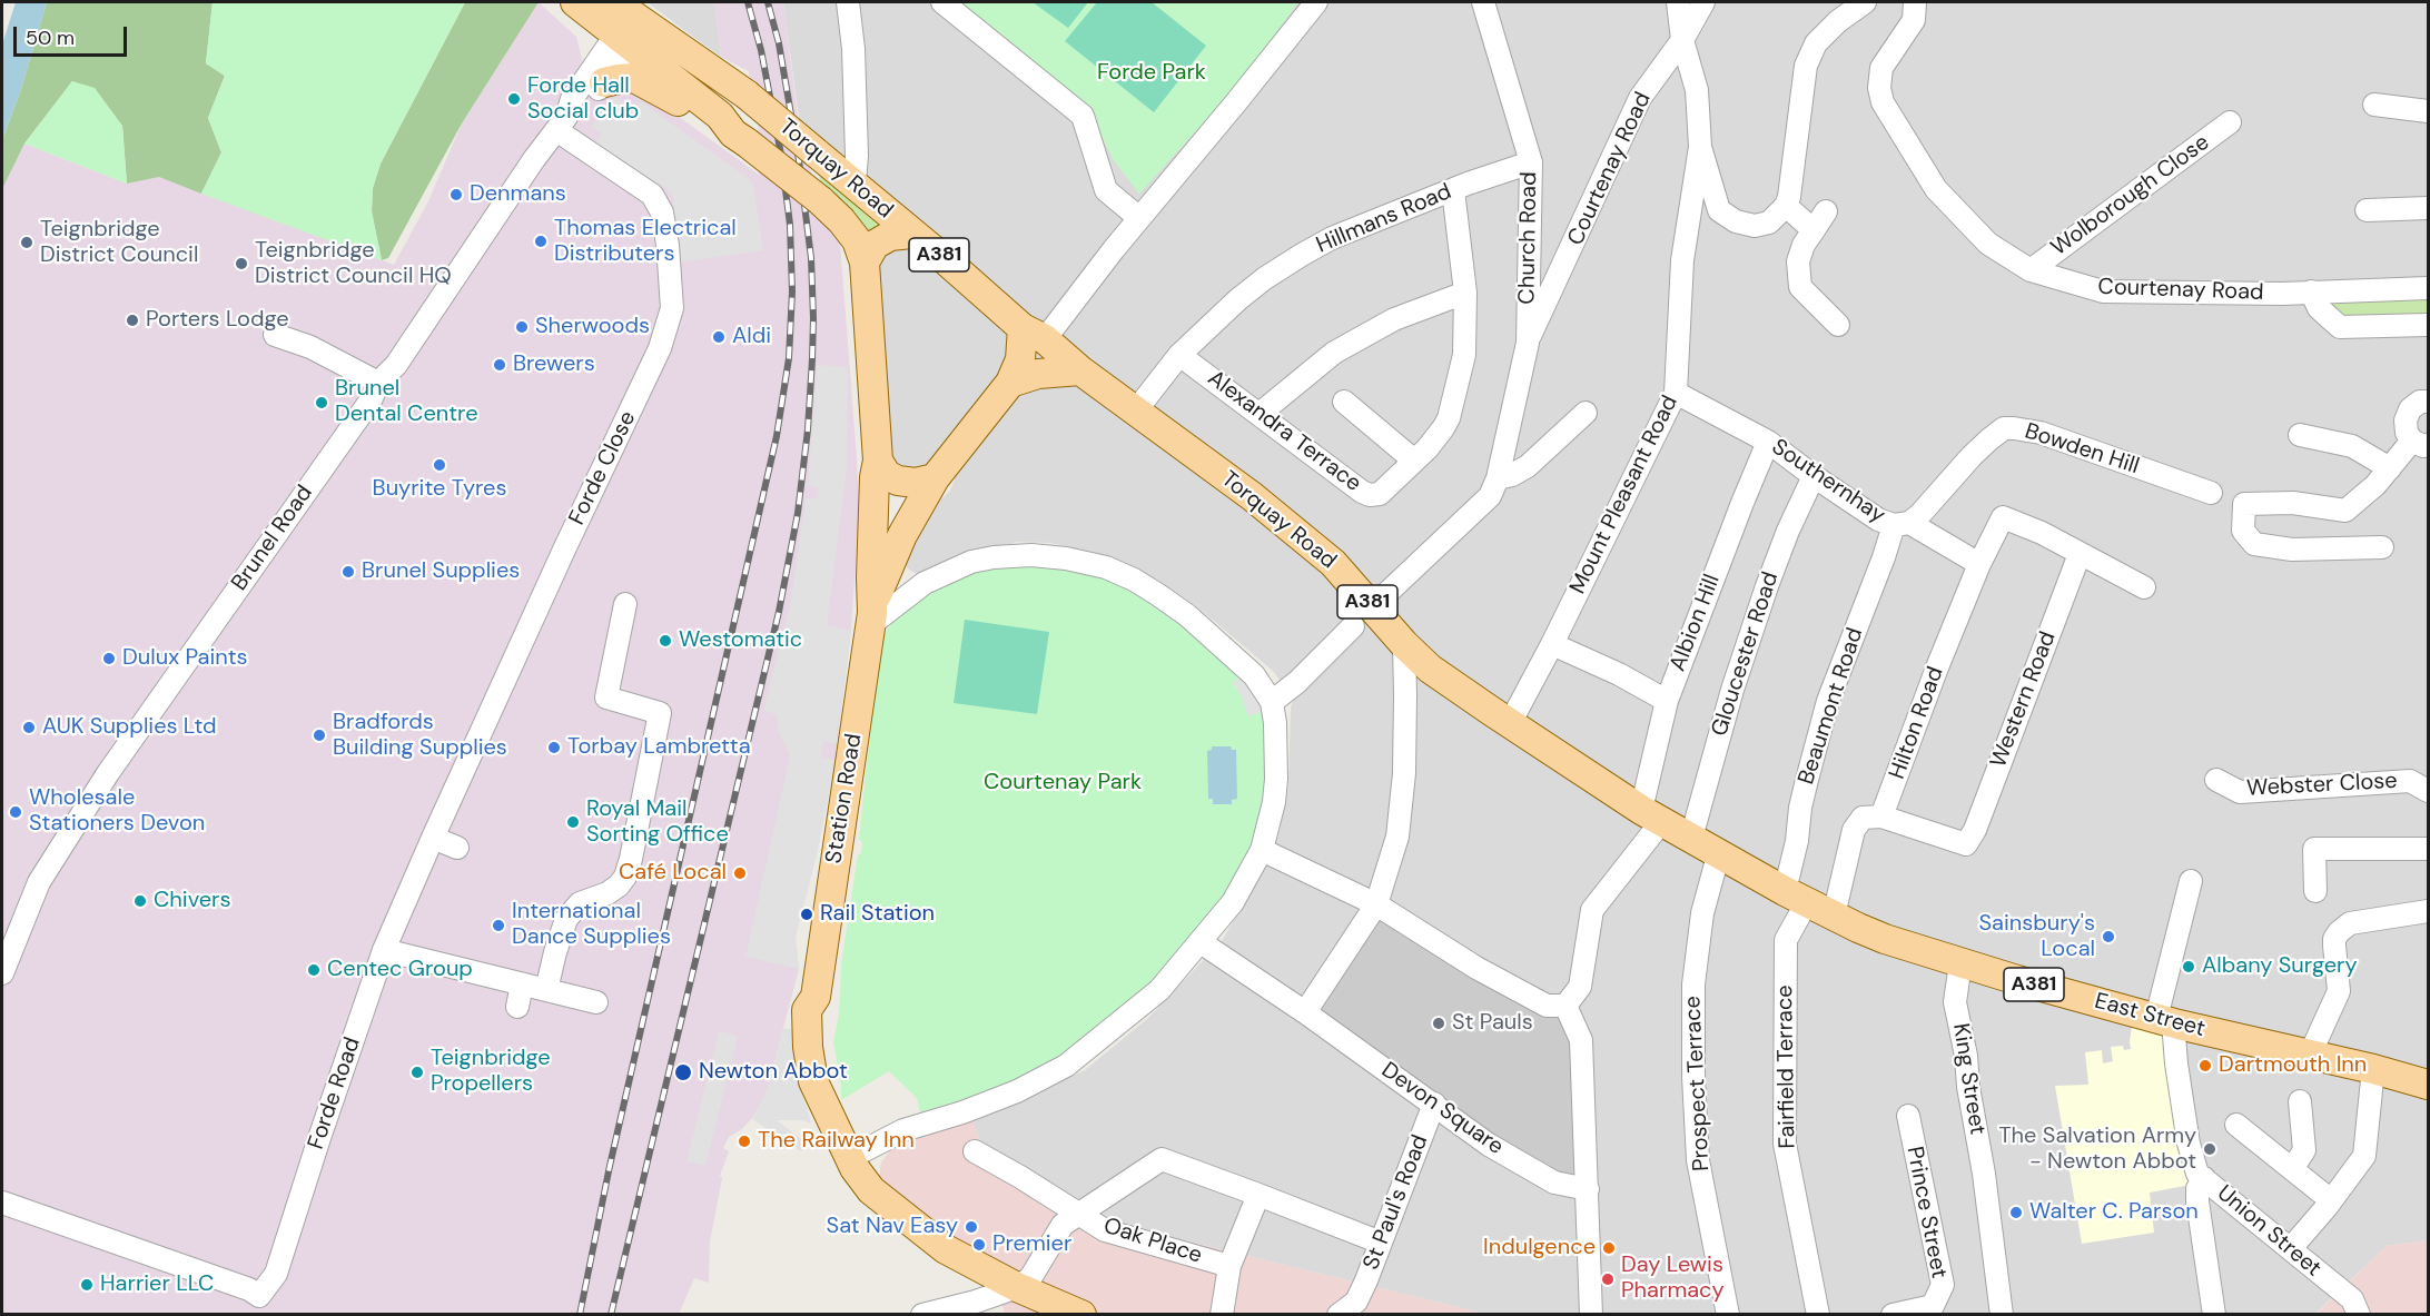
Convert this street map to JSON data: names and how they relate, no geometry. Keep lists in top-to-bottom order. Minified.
{"streets":{"main road":["Torquay Road","A381","Station Road","East Street"],"street":["Courtenay Road","Wolborough Close","Hillmans Road","Church Road","Alexandra Terrace","Bowden Hill","Forde Close","Southernhay","Mount Pleasant Road","Brunel Road","Albion Hill","Gloucester Road","Western Road","Beaumont Road","Hilton Road","Webster Close","Fairfield Terrace","King Street","Prospect Terrace","Forde Road","Devon Square","St Paul's Road","Prince Street","Union Street","Oak Place"]},"crossings":[["Torquay Road","Hillmans Road"],["Torquay Road","Church Road"],["Torquay Road","A381"],["Torquay Road","Brunel Road"],["Torquay Road","Albion Hill"],["Torquay Road","Station Road"],["Torquay Road","East Street"],["Courtenay Road","Wolborough Close"],["Courtenay Road","Church Road"],["Hillmans Road","Church Road"],["Hillmans Road","Alexandra Terrace"],["A381","Brunel Road"],["A381","Station Road"],["Bowden Hill","Southernhay"],["Bowden Hill","Beaumont Road"],["Forde Close","Brunel Road"],["Forde Close","Forde Road"],["Southernhay","Mount Pleasant Road"],["Southernhay","Albion Hill"],["Southernhay","Gloucester Road"],["Southernhay","Beaumont Road"],["Southernhay","Hilton Road"],["Albion Hill","East Street"],["Gloucester Road","East Street"],["Western Road","Hilton Road"],["Beaumont Road","East Street"],["Beaumont Road","Fairfield Terrace"],["Station Road","Oak Place"],["East Street","Fairfield Terrace"],["East Street","King Street"],["East Street","Prospect Terrace"],["East Street","Union Street"],["Devon Square","St Paul's Road"],["St Paul's Road","Oak Place"]],"parks":["Forde Park","Courtenay Park"],"places":["Forde Hall Social club","Denmans","Thomas Electrical Distributers","Teignbridge District Council","Teignbridge District Council HQ","Porters Lodge","Sherwoods","Aldi","Brewers","Brunel Dental Centre","Buyrite Tyres","Brunel Supplies","Westomatic","Dulux Paints","AUK Supplies Ltd","Bradfords Building Supplies","Torbay Lambretta","Wholesale Stationers Devon","Royal Mail Sorting Office","Café Local","Chivers","Rail Station","International Dance Supplies","Sainsbury's Local","Albany Surgery","Centec Group","St Pauls","Dartmouth Inn","Teignbridge Propellers","Newton Abbot","The Railway Inn","The Salvation Army - Newton Abbot","Walter C. Parson","Sat Nav Easy","Premier","Indulgence","Day Lewis Pharmacy","Harrier LLC"],"scale_bar":"50 m"}
